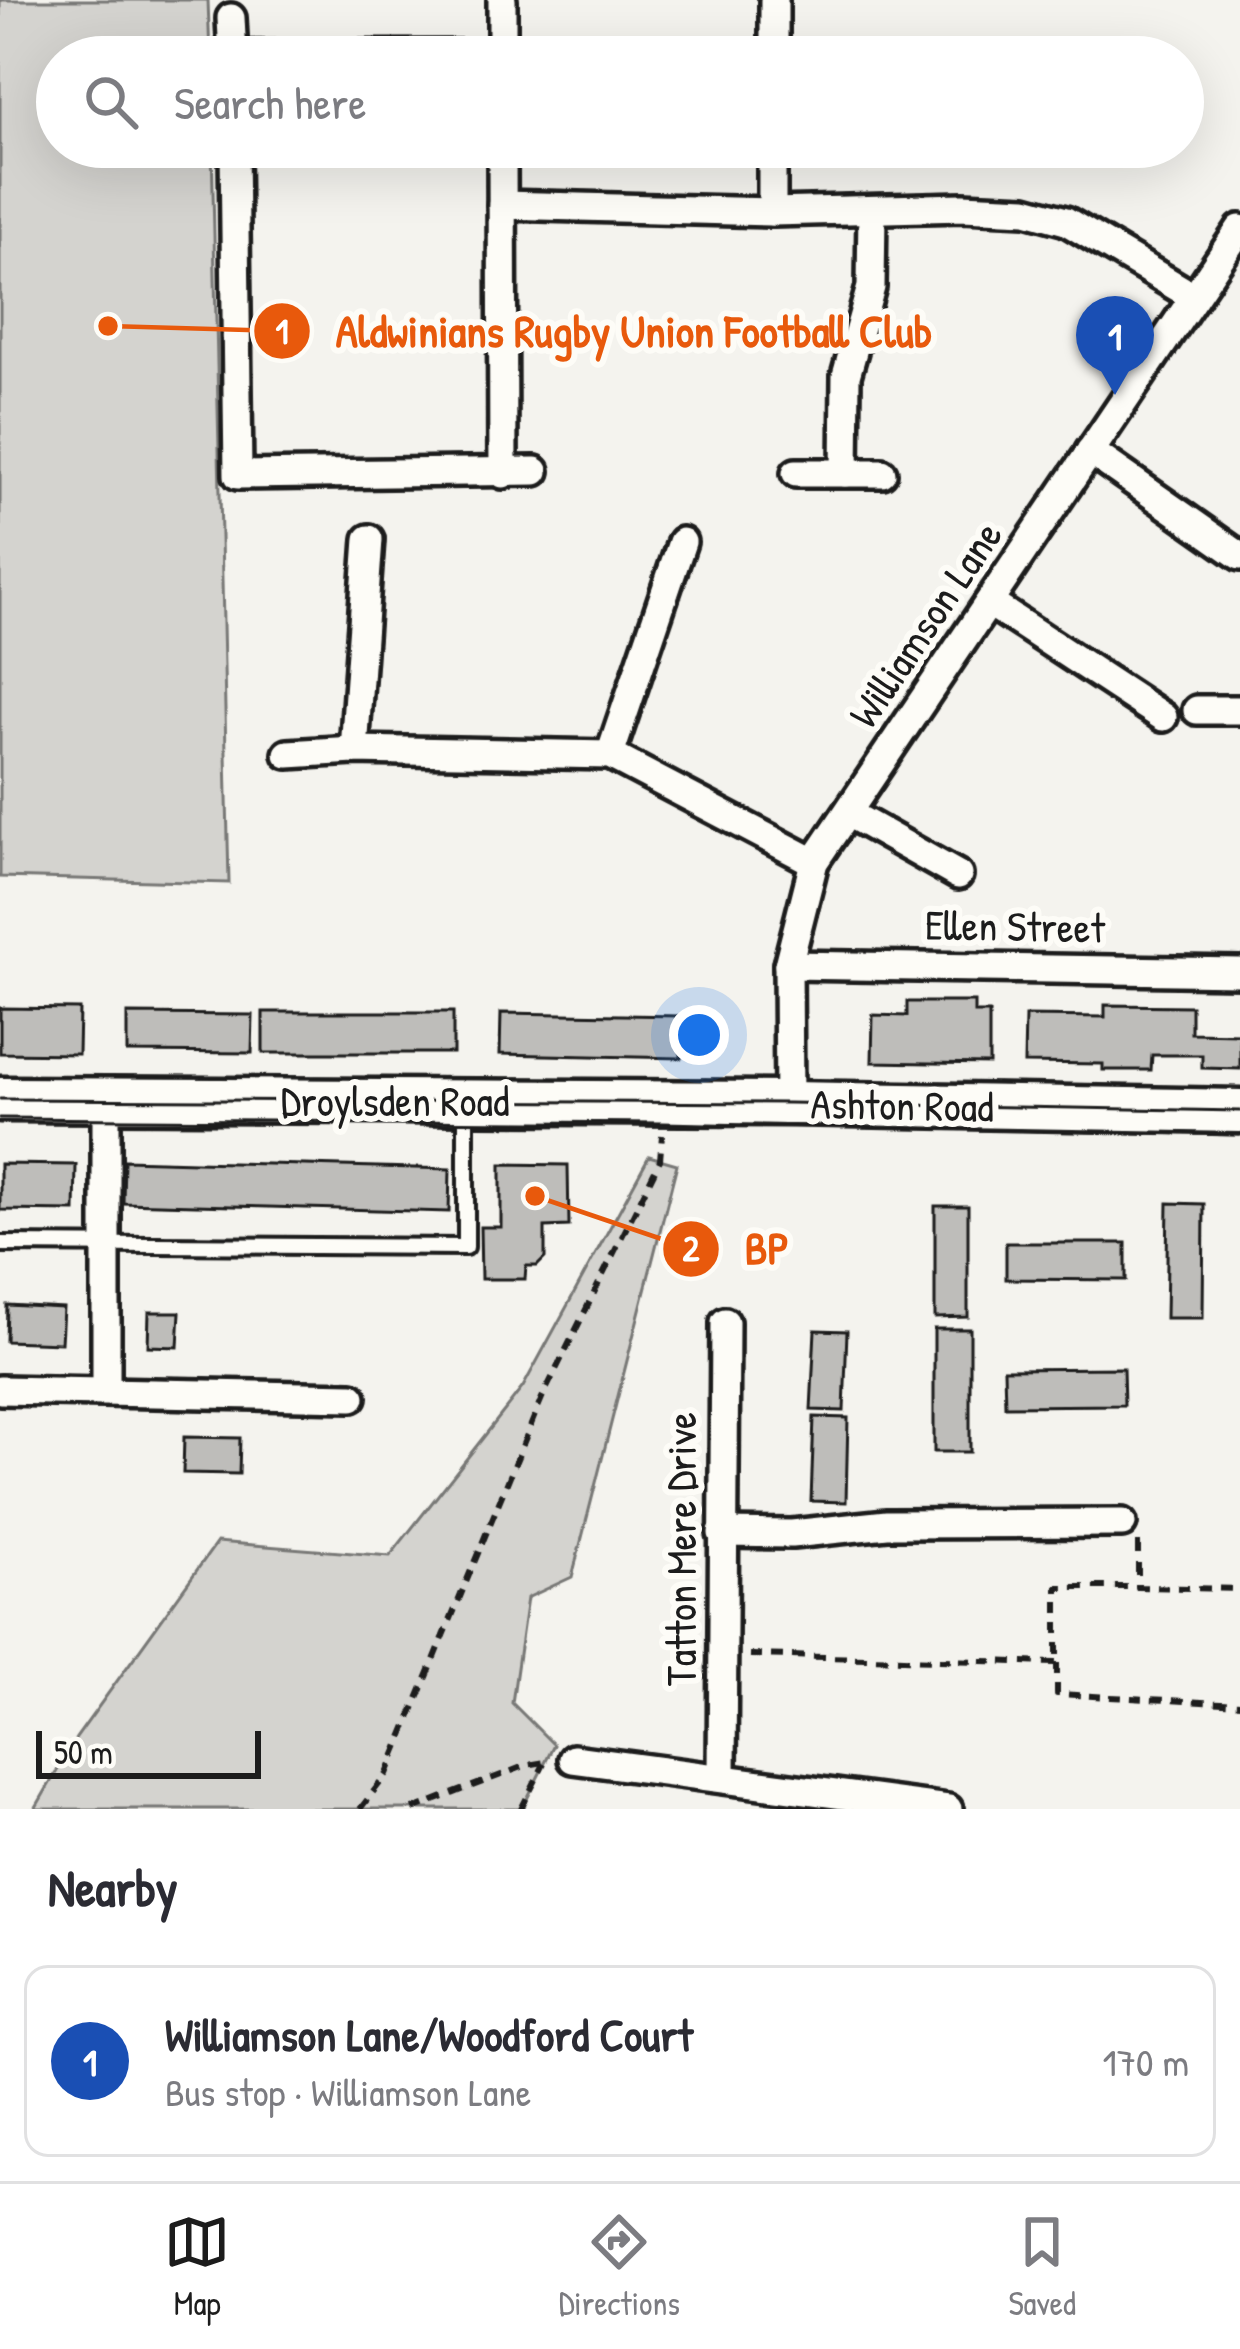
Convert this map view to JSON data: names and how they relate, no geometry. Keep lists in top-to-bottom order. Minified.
{"streets":{"main road":["Droylsden Road","Ashton Road"],"street":["Williamson Lane","Ellen Street","Tatton Mere Drive"]},"crossings":[["Williamson Lane","Ellen Street"],["Williamson Lane","Droylsden Road"],["Williamson Lane","Ashton Road"],["Droylsden Road","Ashton Road"]],"places":["Aldwinians Rugby Union Football Club","BP"],"scale_bar":"50 m","page":{"search":"Search here","pins":"1","scale":"50 m","heading":"Nearby","list":[{"mark":"1","name":"Williamson Lane/Woodford Court","note":"Bus stop · Williamson Lane","value":"170 m"}],"nav":["Map","Directions","Saved"]}}
